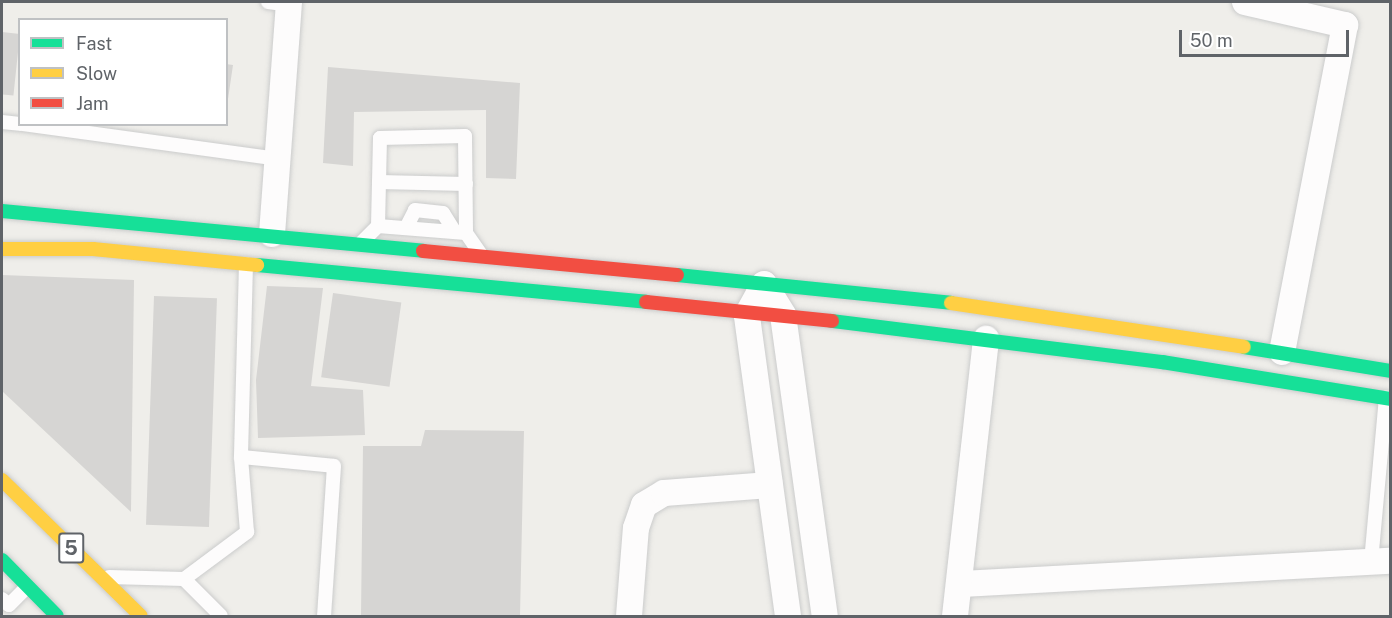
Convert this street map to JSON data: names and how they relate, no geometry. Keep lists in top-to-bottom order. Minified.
{"streets":{"main road":["5"]},"legend":["Fast","Slow","Jam"],"scale_bar":"50 m"}
